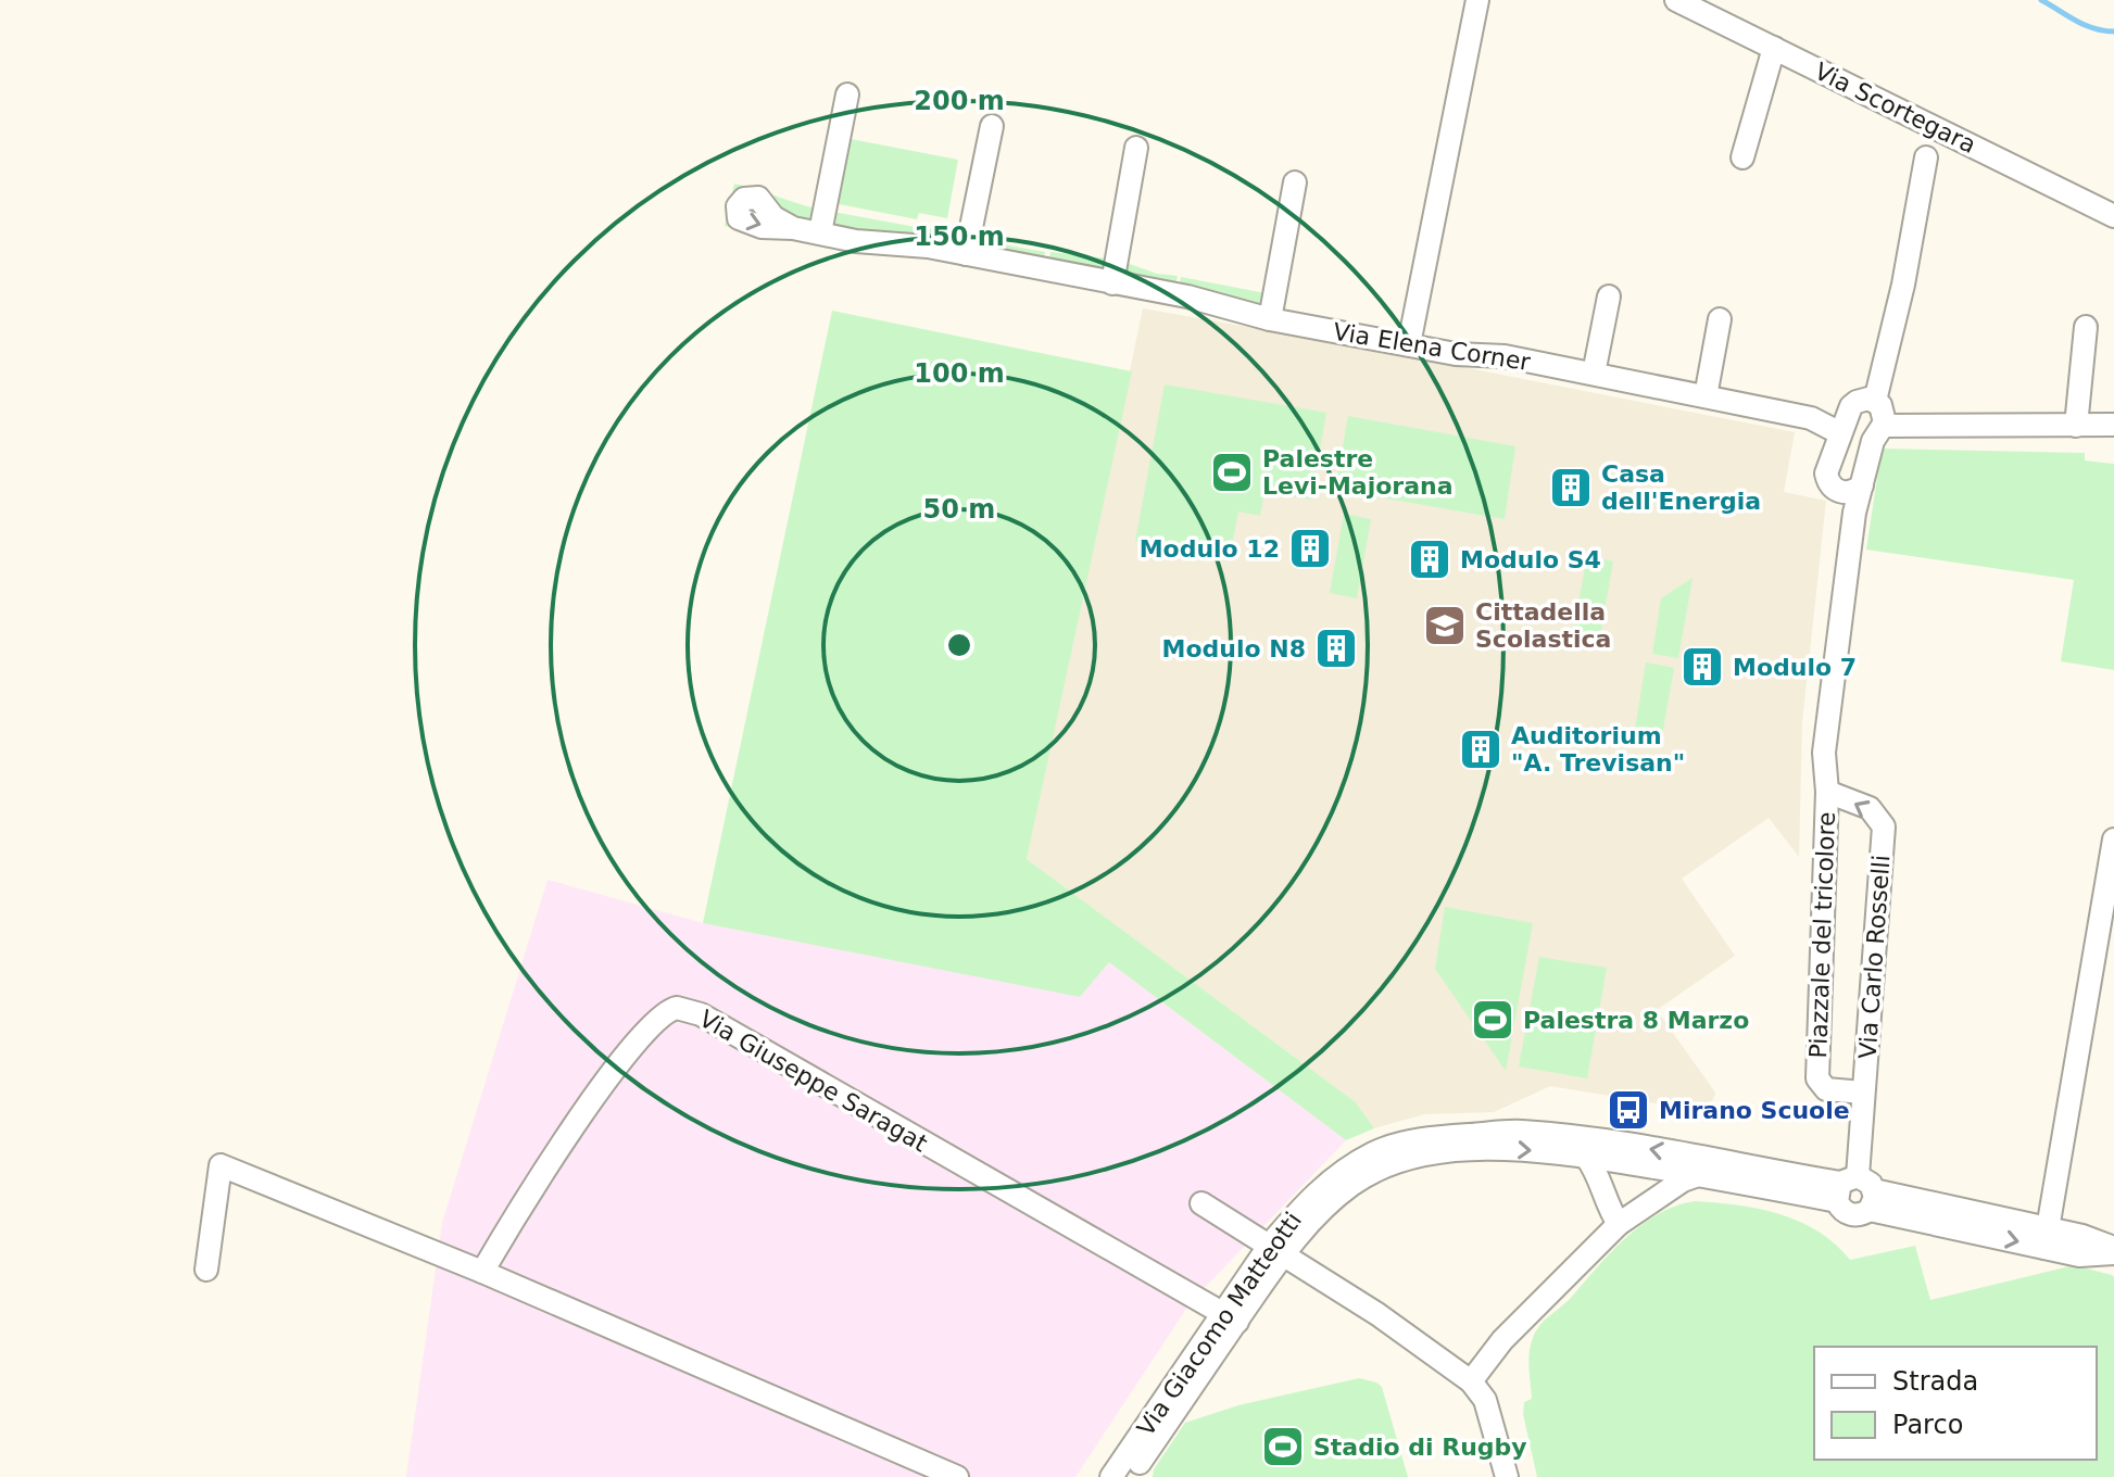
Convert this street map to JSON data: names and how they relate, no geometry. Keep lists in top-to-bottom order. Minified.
{"streets":{"street":["Via Scortegara","Via Elena Corner","Piazzale del tricolore","Via Carlo Rosselli","Via Giuseppe Saragat","Via Giacomo Matteotti"]},"crossings":[["Piazzale del tricolore","Via Carlo Rosselli"],["Via Carlo Rosselli","Via Giacomo Matteotti"],["Via Giuseppe Saragat","Via Giacomo Matteotti"]],"one_way":["Via Carlo Rosselli"],"places":{"sports":["Palestre Levi-Majorana","Palestra 8 Marzo","Stadio di Rugby"],"building":["Casa dell'Energia","Modulo 12","Modulo S4","Modulo N8","Modulo 7","Auditorium \"A. Trevisan\""],"school or university":["Cittadella Scolastica"],"bus stop":["Mirano Scuole"]},"legend":["Strada","Parco"],"rings":["200 m","150 m","100 m","50 m"]}
